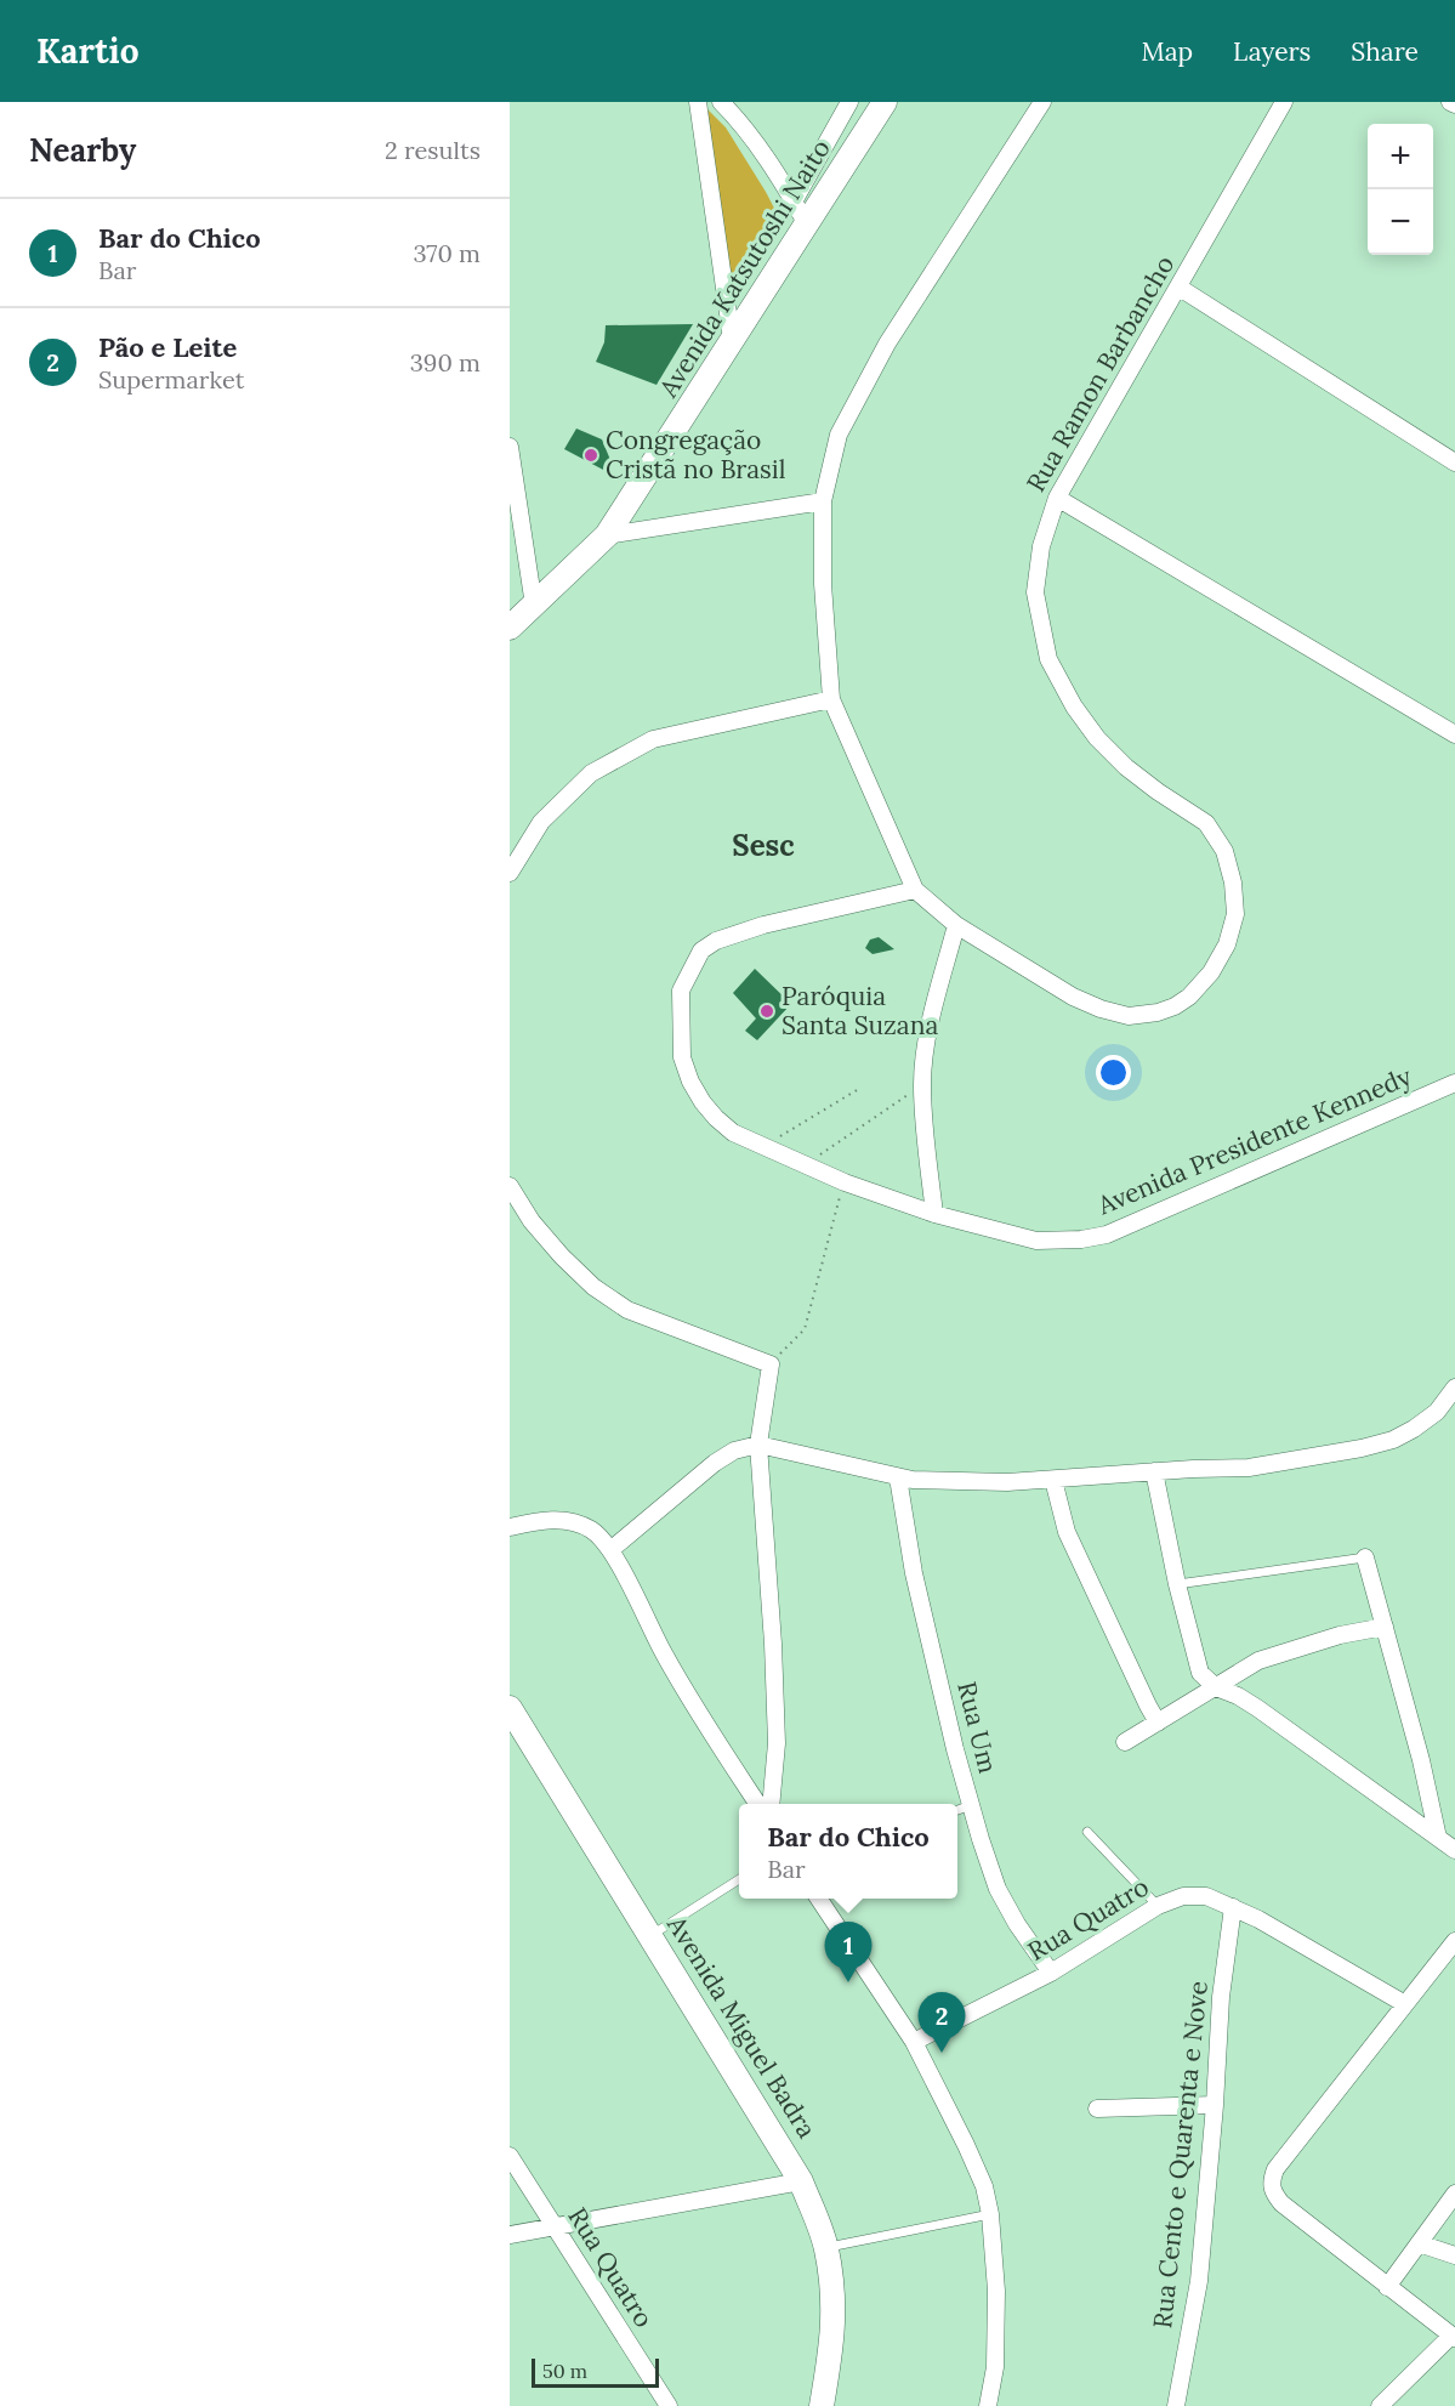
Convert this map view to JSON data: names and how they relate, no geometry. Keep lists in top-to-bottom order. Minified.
{"streets":{"main road":["Avenida Katsutoshi Naito","Avenida Miguel Badra"],"street":["Rua Ramon Barbancho","Avenida Presidente Kennedy","Rua Um","Rua Quatro","Rua Cento e Quarenta e Nove"]},"crossings":[["Rua Um","Rua Quatro"],["Rua Quatro","Rua Cento e Quarenta e Nove"]],"districts":["Sesc"],"places":["Congregação Cristã no Brasil","Paróquia Santa Suzana"],"scale_bar":"50 m","page":{"header":"Kartio","nav":["Map","Layers","Share"],"heading":["Nearby","2 results"],"map_buttons":["+","−"],"list":[{"mark":"1","name":"Bar do Chico","note":"Bar","value":"370 m"},{"mark":"2","name":"Pão e Leite","note":"Supermarket","value":"390 m"}],"popup":["Bar do Chico","Bar"],"pins":["1","2"],"scale":"50 m"}}
